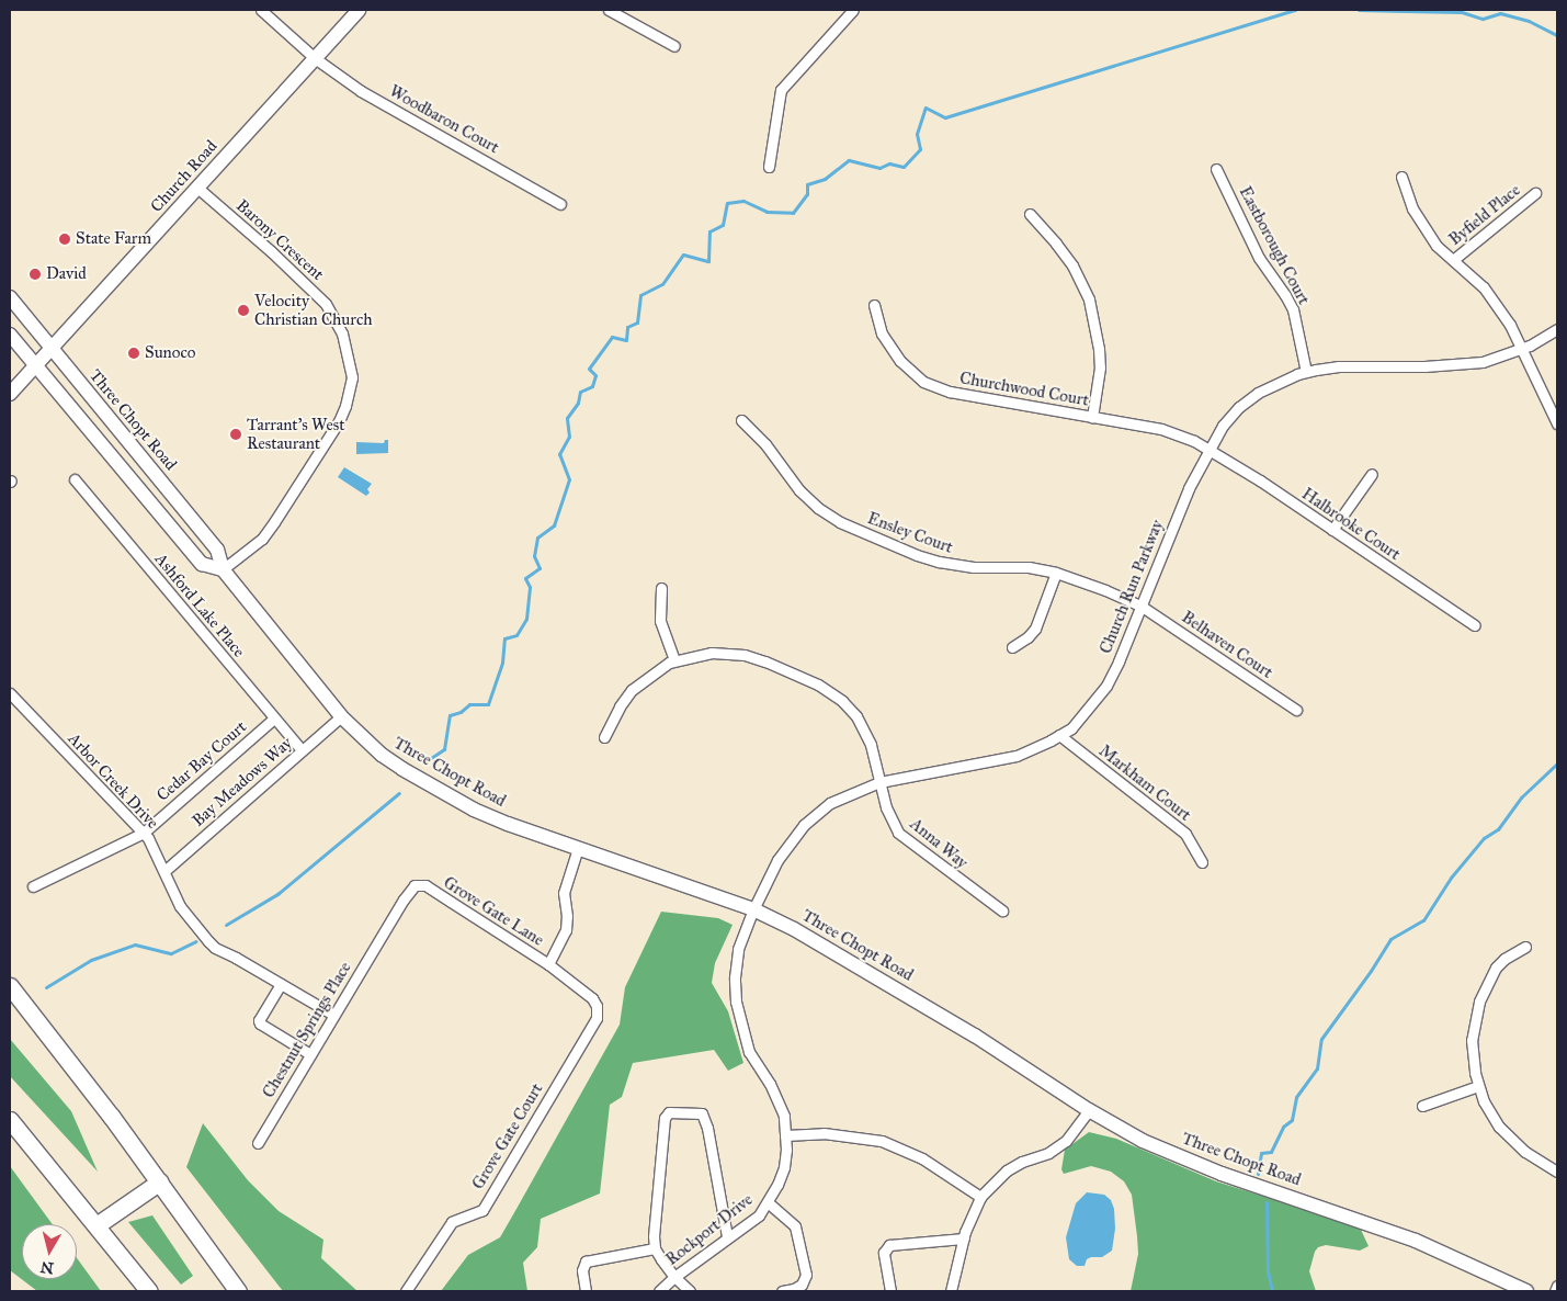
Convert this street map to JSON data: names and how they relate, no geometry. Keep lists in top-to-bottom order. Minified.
{"streets":{"main road":["Church Road","Three Chopt Road"],"street":["Woodbaron Court","Byfield Place","Barony Crescent","Eastborough Court","Churchwood Court","Halbrooke Court","Ensley Court","Church Run Parkway","Ashford Lake Place","Belhaven Court","Cedar Bay Court","Arbor Creek Drive","Bay Meadows Way","Markham Court","Anna Way","Grove Gate Lane","Chestnut Springs Place","Grove Gate Court","Rockport Drive"]},"crossings":[["Woodbaron Court","Church Road"],["Church Road","Barony Crescent"],["Church Road","Three Chopt Road"],["Barony Crescent","Three Chopt Road"],["Eastborough Court","Church Run Parkway"],["Churchwood Court","Halbrooke Court"],["Churchwood Court","Church Run Parkway"],["Three Chopt Road","Church Run Parkway"],["Three Chopt Road","Bay Meadows Way"],["Three Chopt Road","Rockport Drive"],["Halbrooke Court","Church Run Parkway"],["Ensley Court","Church Run Parkway"],["Ensley Court","Belhaven Court"],["Church Run Parkway","Belhaven Court"],["Church Run Parkway","Markham Court"],["Church Run Parkway","Anna Way"],["Church Run Parkway","Rockport Drive"],["Ashford Lake Place","Cedar Bay Court"],["Ashford Lake Place","Bay Meadows Way"],["Cedar Bay Court","Arbor Creek Drive"],["Arbor Creek Drive","Bay Meadows Way"],["Arbor Creek Drive","Chestnut Springs Place"],["Grove Gate Lane","Chestnut Springs Place"],["Grove Gate Lane","Grove Gate Court"]],"places":["State Farm","David","Velocity Christian Church","Sunoco","Tarrant's West Restaurant"],"north":"bottom"}
